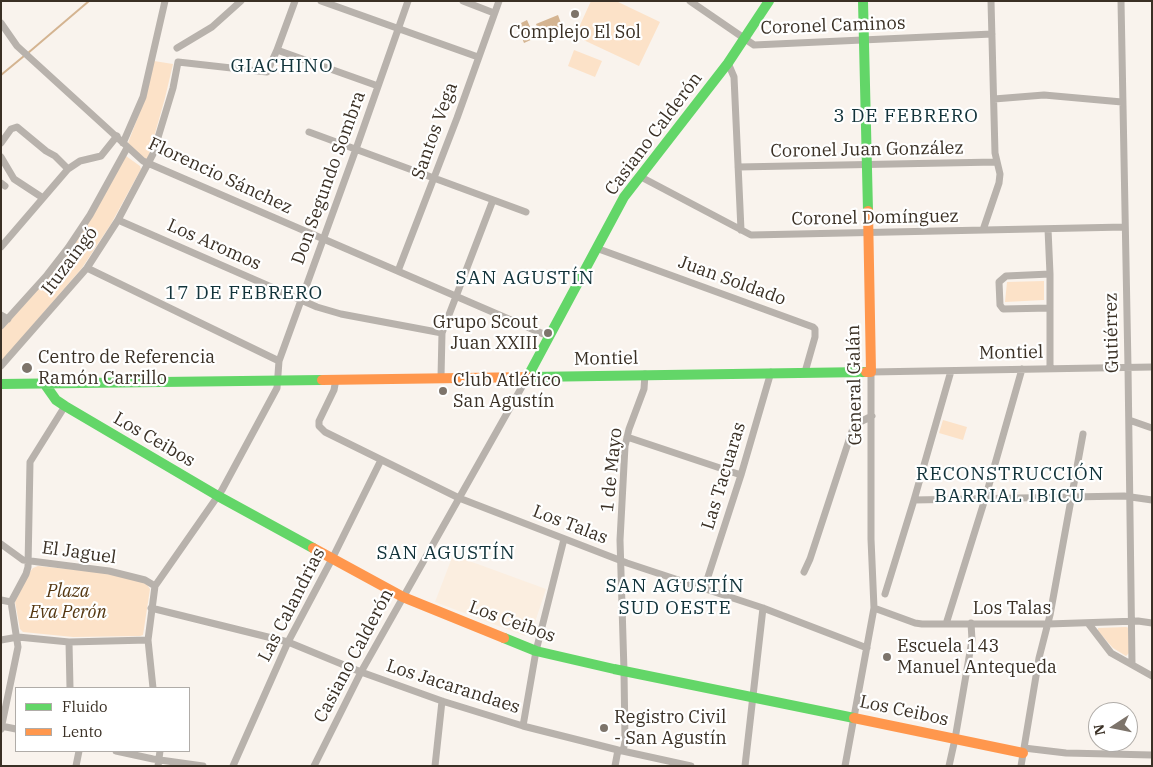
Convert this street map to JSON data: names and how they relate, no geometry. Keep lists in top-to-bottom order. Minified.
{"streets":{"street":["Coronel Caminos","Santos Vega","Casiano Calderón","Coronel Juan González","Florencio Sánchez","Don Segundo Sombra","Coronel Domínguez","Los Aromos","Ituzaingó","Juan Soldado","Gutiérrez","Montiel","General Galán","Los Ceibos","1 de Mayo","Las Tacuaras","Los Talas","El Jaguel","Las Calandrias","Los Jacarandaes"]},"crossings":[["Coronel Caminos","Casiano Calderón"],["Coronel Caminos","General Galán"],["Santos Vega","Florencio Sánchez"],["Casiano Calderón","Florencio Sánchez"],["Casiano Calderón","Coronel Domínguez"],["Casiano Calderón","Juan Soldado"],["Casiano Calderón","Montiel"],["Casiano Calderón","Los Ceibos"],["Casiano Calderón","Los Talas"],["Casiano Calderón","Los Jacarandaes"],["Coronel Juan González","General Galán"],["Florencio Sánchez","Don Segundo Sombra"],["Florencio Sánchez","Ituzaingó"],["Don Segundo Sombra","Los Aromos"],["Don Segundo Sombra","Montiel"],["Don Segundo Sombra","Los Ceibos"],["Don Segundo Sombra","El Jaguel"],["Don Segundo Sombra","Los Jacarandaes"],["Coronel Domínguez","Gutiérrez"],["Coronel Domínguez","General Galán"],["Los Aromos","Ituzaingó"],["Juan Soldado","Montiel"],["Gutiérrez","Montiel"],["Gutiérrez","Los Talas"],["Montiel","General Galán"],["Montiel","Los Ceibos"],["Montiel","1 de Mayo"],["Montiel","Las Tacuaras"],["Montiel","Los Talas"],["General Galán","Los Ceibos"],["General Galán","Los Talas"],["Los Ceibos","1 de Mayo"],["Los Ceibos","Las Calandrias"],["1 de Mayo","Los Talas"],["1 de Mayo","Los Jacarandaes"],["Las Tacuaras","Los Talas"],["Los Talas","Las Calandrias"],["Las Calandrias","Los Jacarandaes"]],"districts":["GIACHINO","3 DE FEBRERO","SAN AGUSTÍN","17 DE FEBRERO","RECONSTRUCCIÓN BARRIAL IBICU","SAN AGUSTÍN","SAN AGUSTÍN SUD OESTE"],"parks":["Plaza Eva Perón"],"places":["Complejo El Sol","Grupo Scout Juan XXIII","Centro de Referencia Ramón Carrillo","Club Atlético San Agustín","Escuela 143 Manuel Antequeda","Registro Civil - San Agustín"],"legend":["Fluido","Lento"],"north":"left"}
